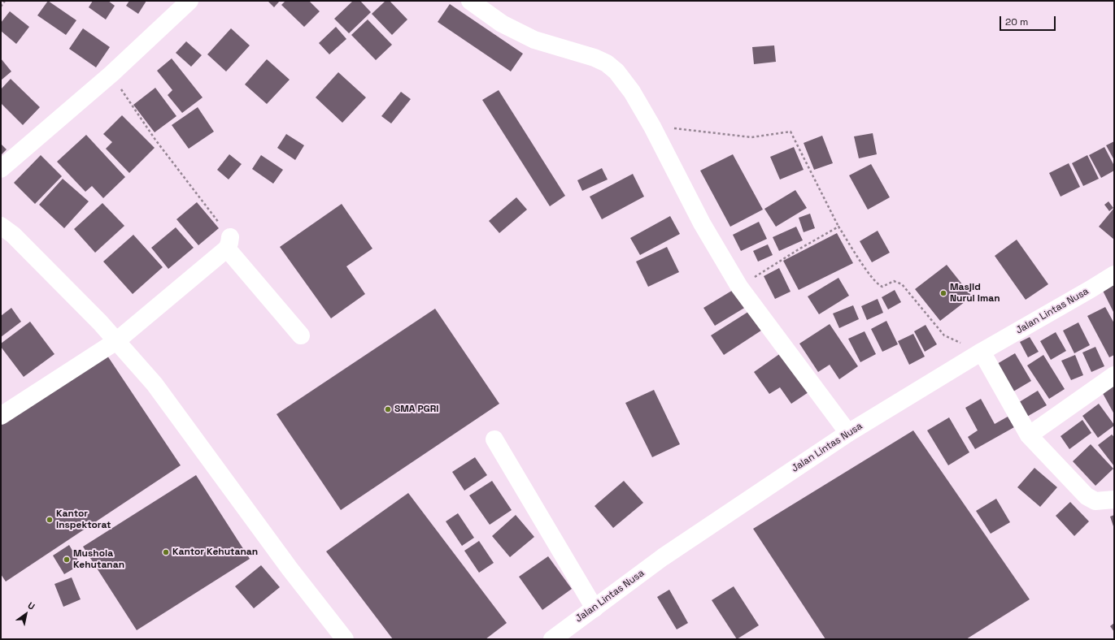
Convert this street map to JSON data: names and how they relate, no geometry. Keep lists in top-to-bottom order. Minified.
{"streets":{"main road":["Jalan Lintas Nusa"]},"places":["Masjid Nurul Iman","SMA PGRI","Kantor Inspektorat","Kantor Kehutanan","Mushola Kehutanan"],"scale_bar":"20 m","north":"top right"}
